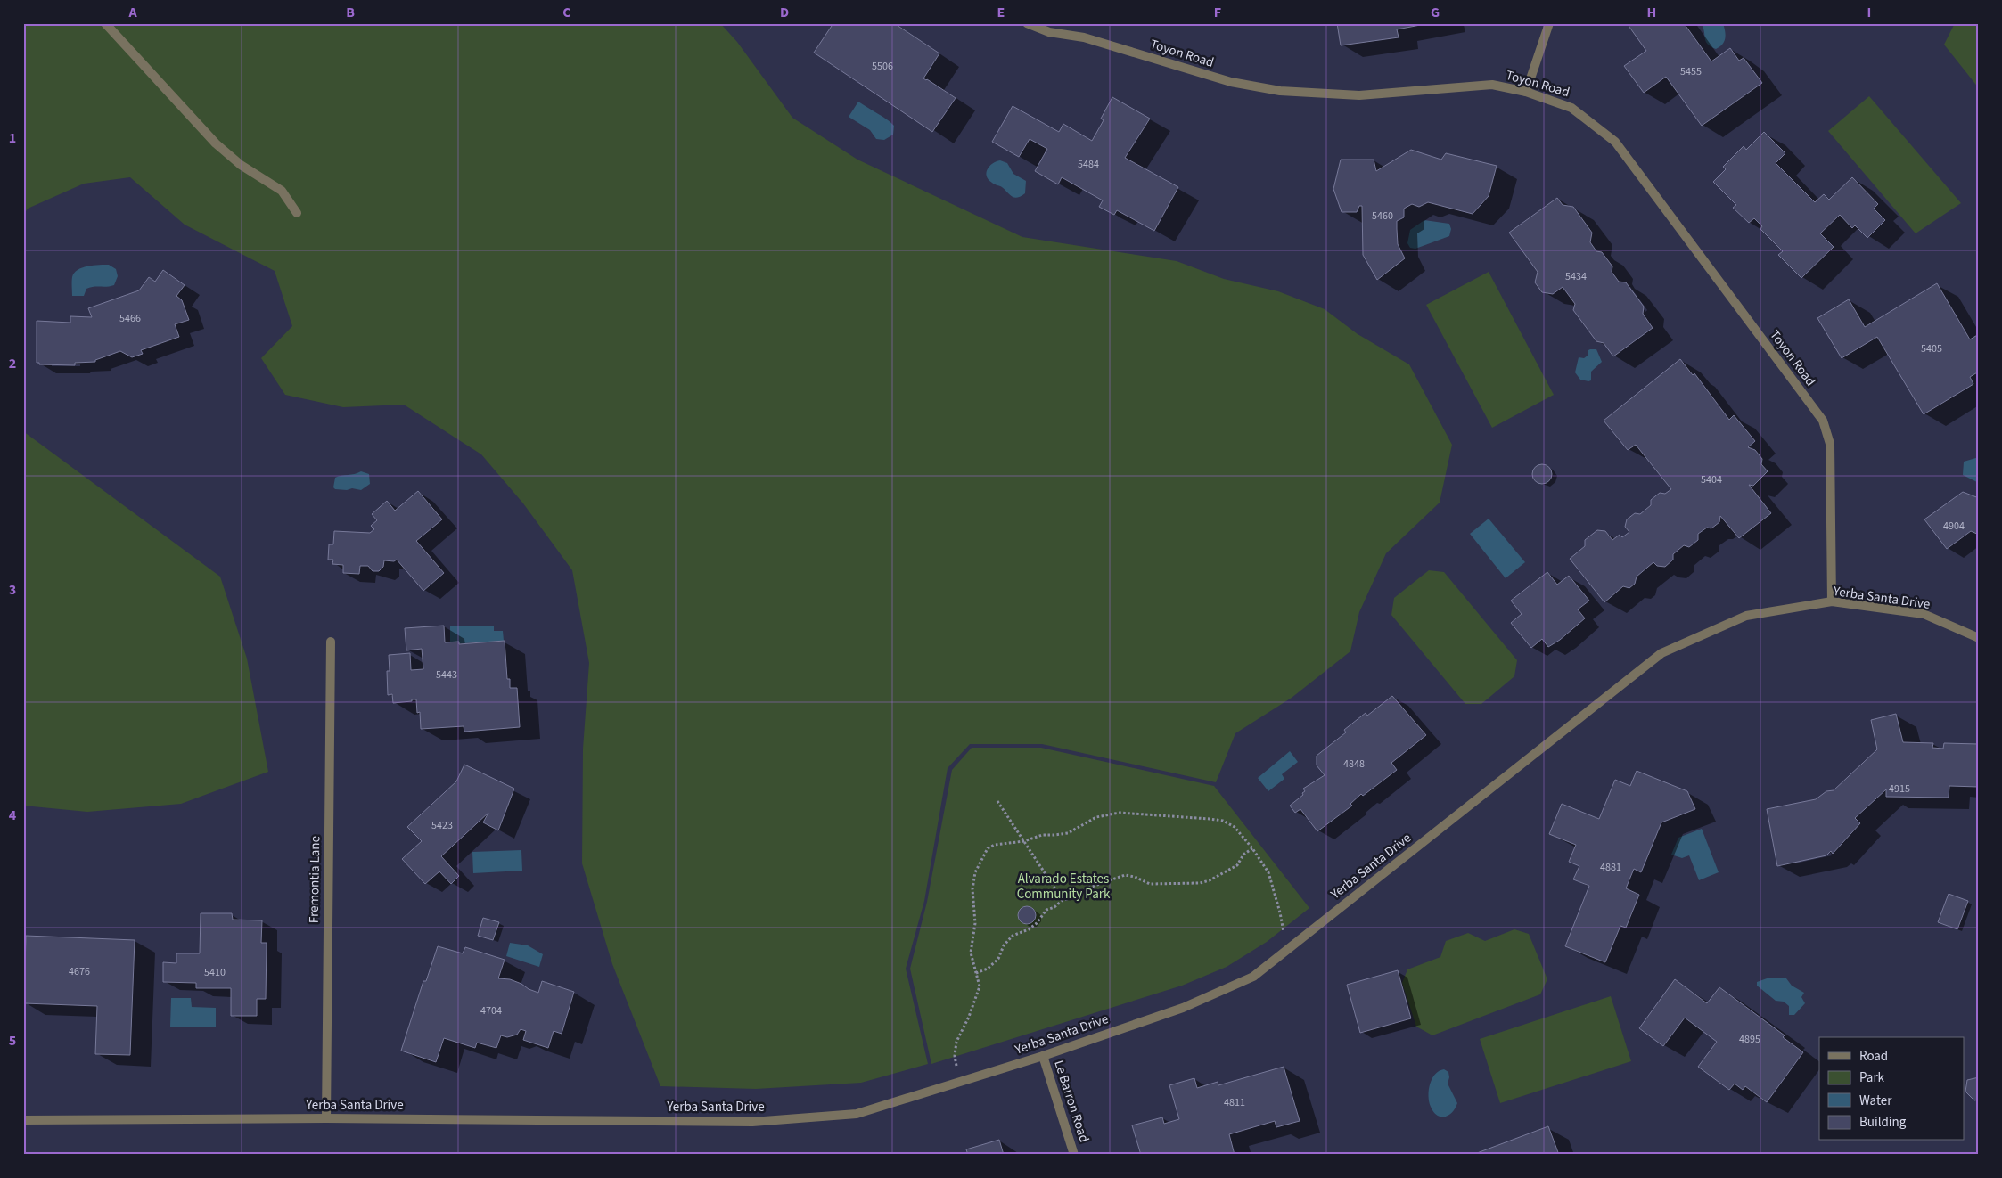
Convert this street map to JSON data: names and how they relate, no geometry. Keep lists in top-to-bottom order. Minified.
{"streets":{"street":["Toyon Road","Yerba Santa Drive","Fremontia Lane","Le Barron Road"]},"crossings":[["Toyon Road","Yerba Santa Drive"],["Yerba Santa Drive","Fremontia Lane"],["Yerba Santa Drive","Le Barron Road"]],"parks":["Alvarado Estates Community Park"],"house_numbers":["5506","5455","5484","5460","5434","5466","5405","5404","4904","5443","4848","4915","5423","4881","4676","5410","4704","4895","4811"],"legend":["Road","Park","Water","Building"],"grid":{"columns":["A","B","C","D","E","F","G","H","I"],"rows":["1","2","3","4","5"]}}
